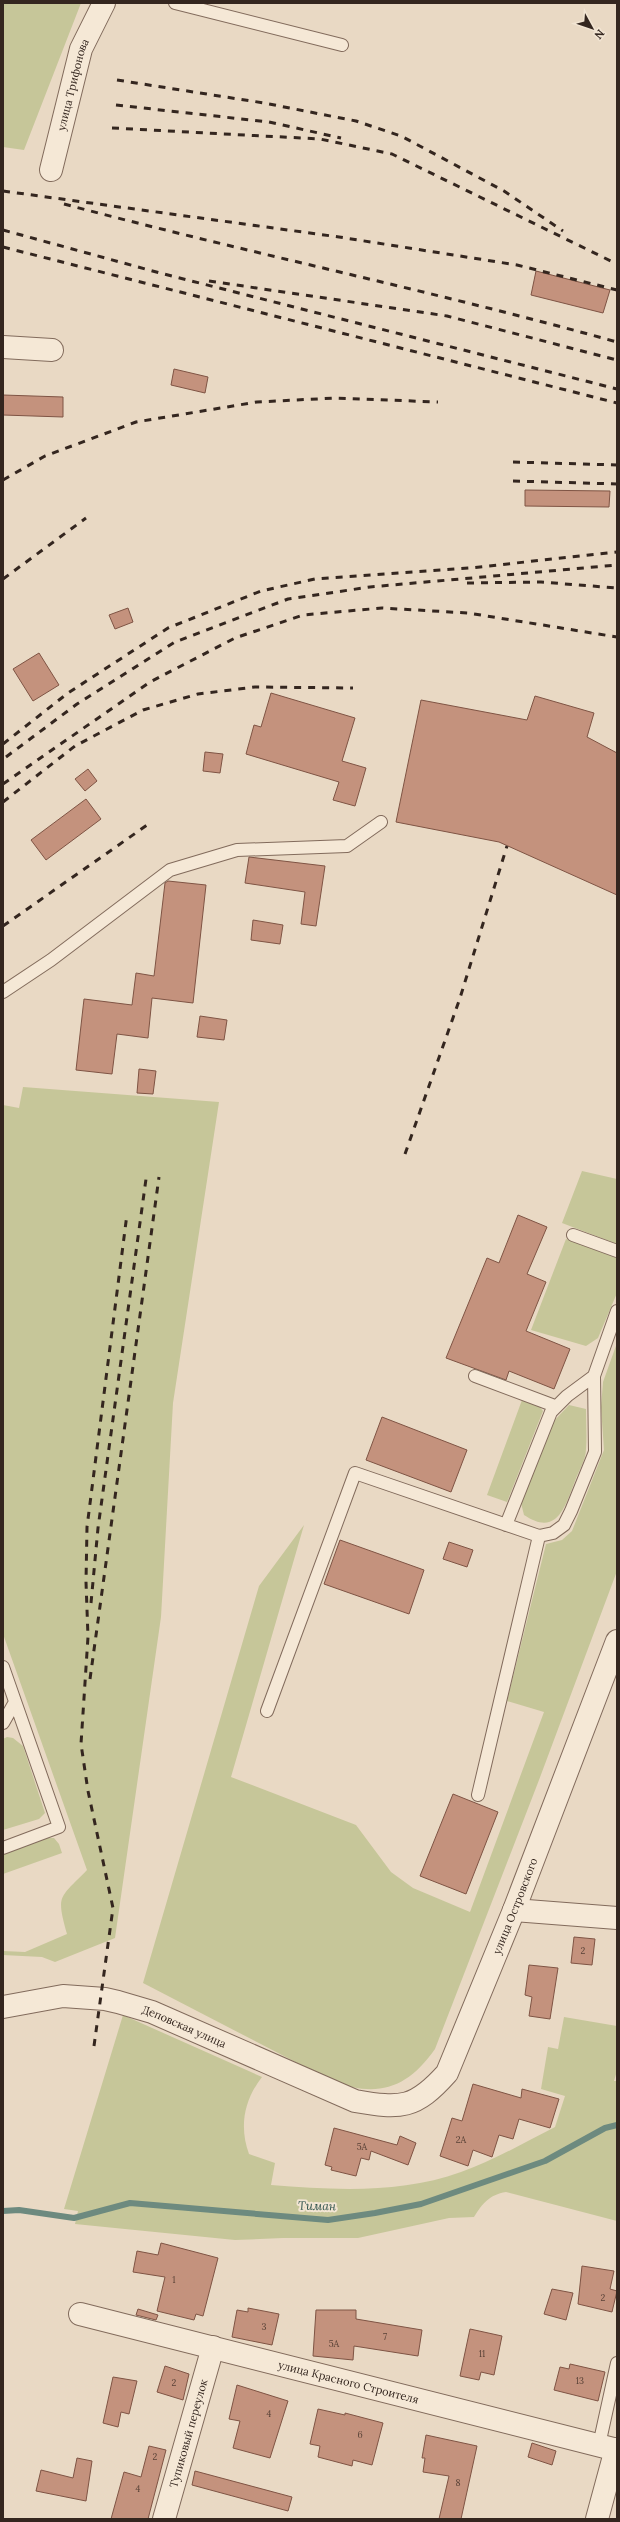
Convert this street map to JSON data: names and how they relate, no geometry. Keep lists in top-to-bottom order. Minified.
{"streets":{"street":["улица Трифонова","улица Островского","Деповская улица","улица Красного Строителя","Тупиковый переулок"]},"crossings":[["улица Островского","Деповская улица"],["улица Красного Строителя","Тупиковый переулок"]],"water":["Тиман"],"house_numbers":["2","2А","5А","1","2","3","7","5А","11","13","2","4","6","2","8","4"],"north":"bottom right"}
